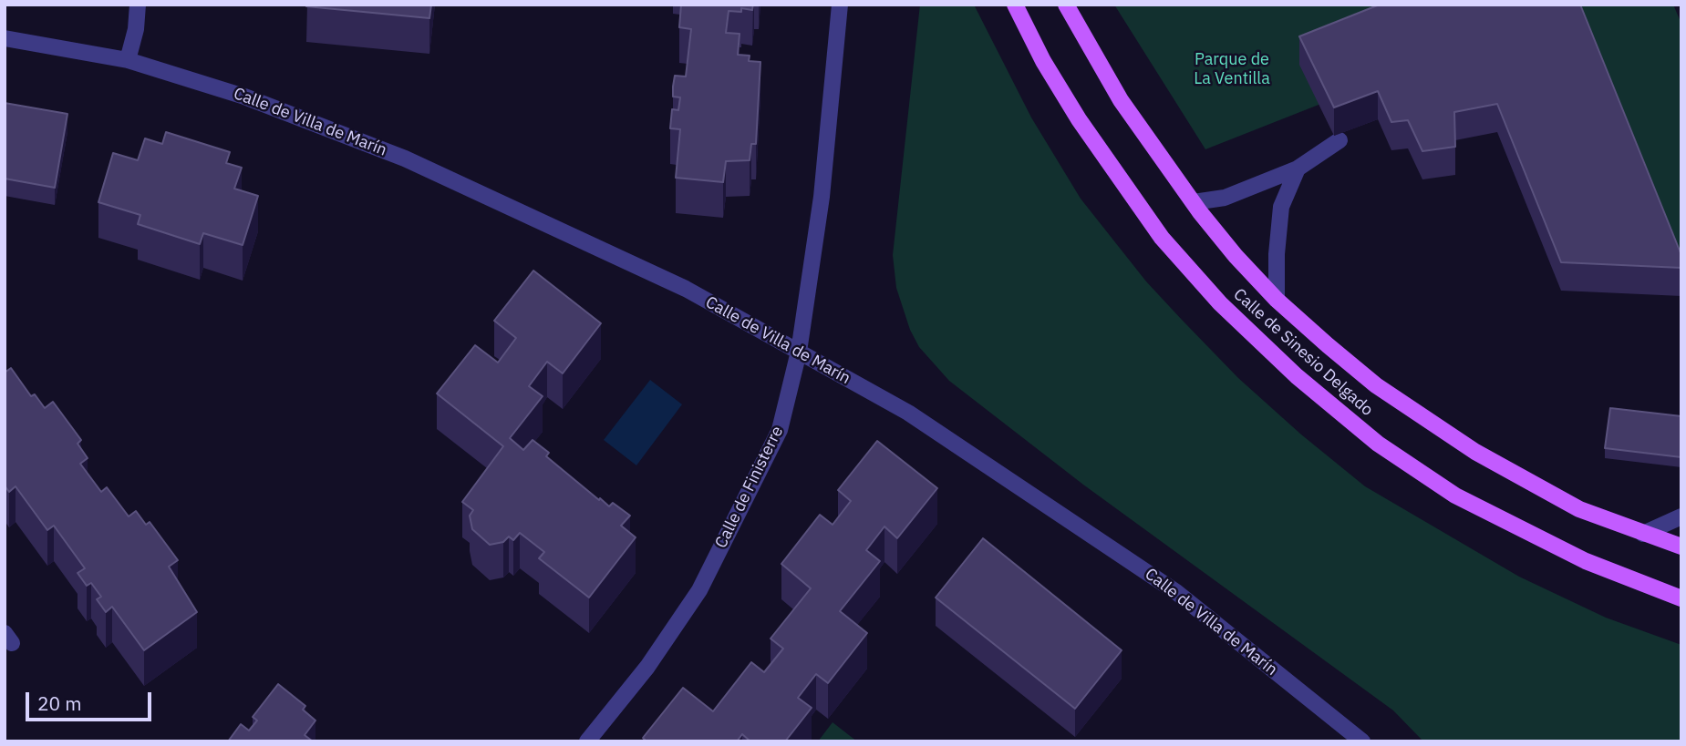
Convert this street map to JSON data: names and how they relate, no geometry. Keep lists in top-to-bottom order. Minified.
{"streets":{"main road":["Calle de Sinesio Delgado"],"street":["Calle de Villa de Marín","Calle de Finisterre"]},"crossings":[["Calle de Villa de Marín","Calle de Finisterre"]],"parks":["Parque de La Ventilla"],"scale_bar":"20 m"}
